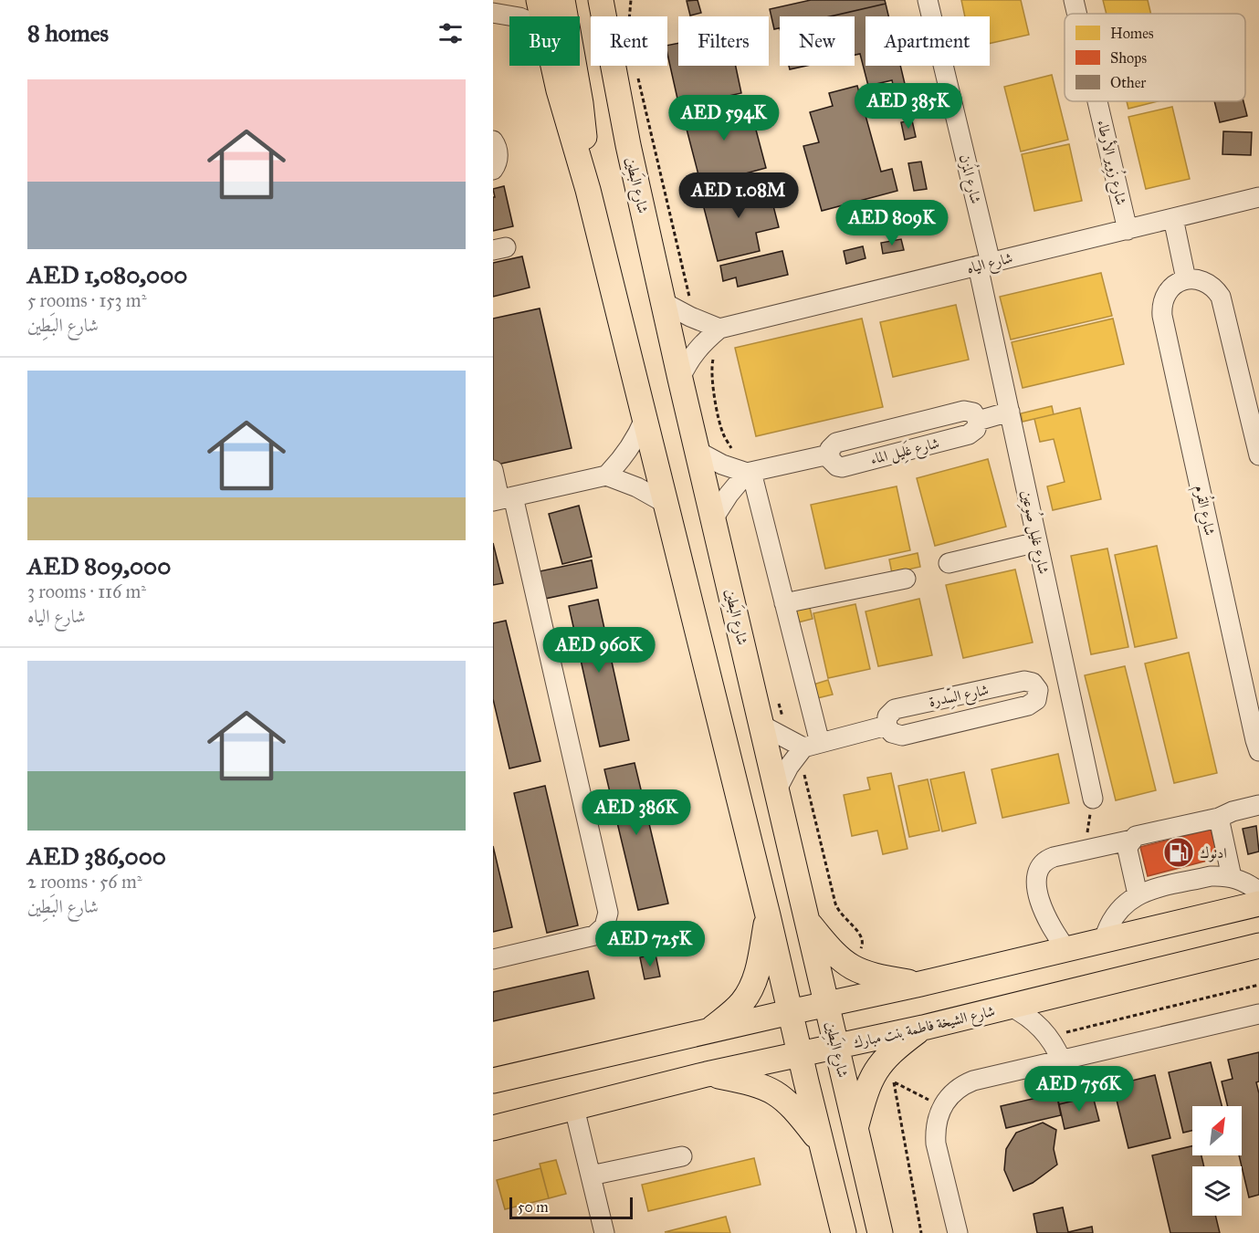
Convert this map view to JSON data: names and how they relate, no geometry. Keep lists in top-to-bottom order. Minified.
{"streets":{"main road":["شارع البَطِين","شارع الشيخة فاطمة بنت مبارك"],"street":["شارع زُوِير الأرطاء","شارع المُزن","شارع الياه","شارع غَلِيل الماء","شارع القُرم","شارع غليل صُوعِين","شارع السِّدرة"]},"crossings":[["شارع زُوِير الأرطاء","شارع الياه"],["شارع المُزن","شارع الياه"],["شارع المُزن","شارع غليل صُوعِين"],["شارع البَطِين","شارع الياه"],["شارع البَطِين","شارع الشيخة فاطمة بنت مبارك"],["شارع الياه","شارع غليل صُوعِين"],["شارع غَلِيل الماء","شارع غليل صُوعِين"]],"places":{"fuel station":["ادنوك"]},"legend":["Homes","Shops","Other"],"scale_bar":"50 m","north":"top right","page":{"heading":"8 homes","chip":["Buy","Rent","Filters","New","Apartment"],"list":[{"name":"AED 1,080,000","note":"5 rooms · 153 m² · شارع البَطِين"},{"name":"AED 809,000","note":"3 rooms · 116 m² · شارع الياه"},{"name":"AED 386,000","note":"2 rooms · 56 m² · شارع البَطِين"}],"price":["AED 385K","AED 594K","AED 1.08M","AED 809K","AED 960K","AED 386K","AED 725K","AED 756K"],"scale":"50 m"}}
